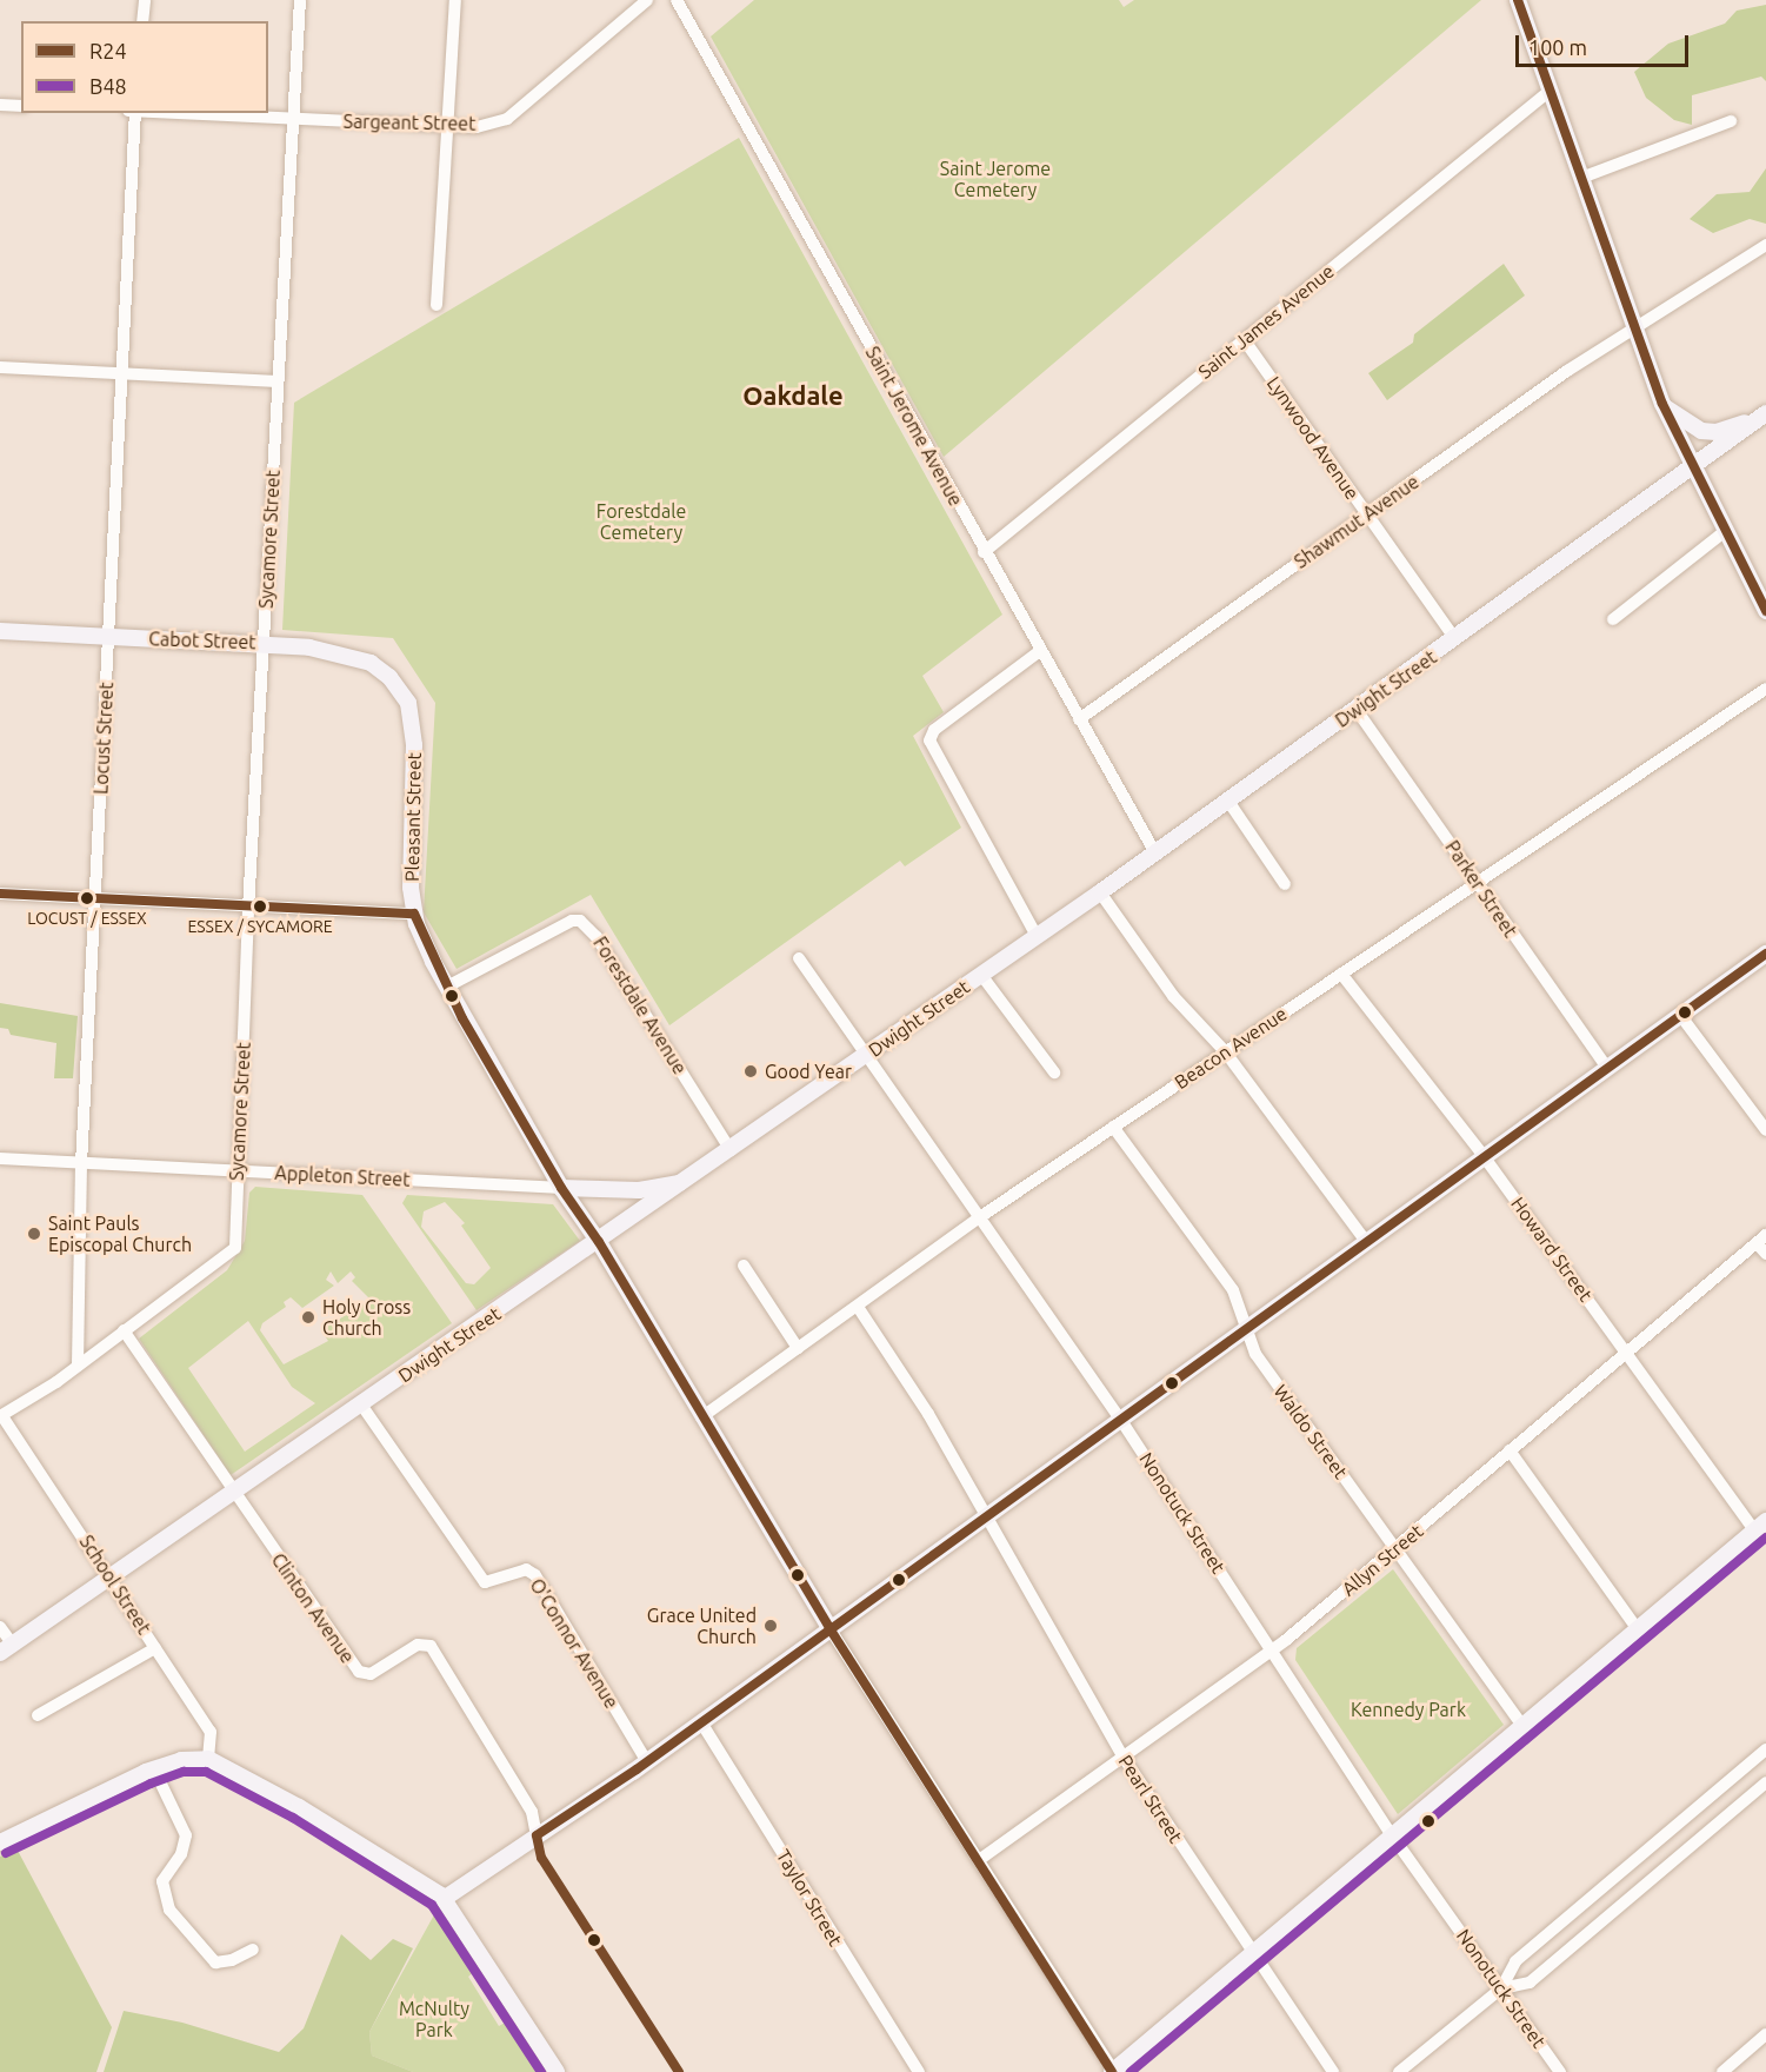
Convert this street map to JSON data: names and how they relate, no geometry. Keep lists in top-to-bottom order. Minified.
{"streets":{"main road":["Cabot Street","Dwight Street","Pleasant Street","Appleton Street"],"street":["Sargeant Street","Saint James Avenue","Saint Jerome Avenue","Lynwood Avenue","Shawmut Avenue","Sycamore Street","Locust Street","Parker Street","Forestdale Avenue","Beacon Avenue","Howard Street","Waldo Street","Nonotuck Street","Allyn Street","School Street","Clinton Avenue","O'Connor Avenue","Pearl Street","Taylor Street"]},"crossings":[["Sargeant Street","Sycamore Street"],["Saint James Avenue","Saint Jerome Avenue"],["Saint James Avenue","Lynwood Avenue"],["Saint Jerome Avenue","Shawmut Avenue"],["Saint Jerome Avenue","Dwight Street"],["Lynwood Avenue","Shawmut Avenue"],["Lynwood Avenue","Dwight Street"],["Sycamore Street","Cabot Street"],["Sycamore Street","Appleton Street"],["Sycamore Street","Clinton Avenue"],["Cabot Street","Locust Street"],["Cabot Street","Pleasant Street"],["Dwight Street","Pleasant Street"],["Dwight Street","Parker Street"],["Dwight Street","Forestdale Avenue"],["Dwight Street","Appleton Street"],["Dwight Street","Nonotuck Street"],["Dwight Street","School Street"],["Dwight Street","Clinton Avenue"],["Dwight Street","O'Connor Avenue"],["Locust Street","Appleton Street"],["Pleasant Street","Forestdale Avenue"],["Pleasant Street","Beacon Avenue"],["Pleasant Street","Appleton Street"],["Pleasant Street","Allyn Street"],["Parker Street","Beacon Avenue"],["Beacon Avenue","Howard Street"],["Beacon Avenue","Waldo Street"],["Beacon Avenue","Nonotuck Street"],["Beacon Avenue","Pearl Street"],["Howard Street","Allyn Street"],["Waldo Street","Allyn Street"],["Nonotuck Street","Allyn Street"],["Allyn Street","Pearl Street"]],"districts":["Oakdale"],"parks":["Saint Jerome Cemetery","Forestdale Cemetery","Kennedy Park","McNulty Park"],"places":["LOCUST / ESSEX","ESSEX / SYCAMORE","Good Year","Saint Pauls Episcopal Church","Holy Cross Church","Grace United Church"],"lines":["transit line R24","transit line B48"],"legend":["R24","B48"],"scale_bar":"100 m"}
